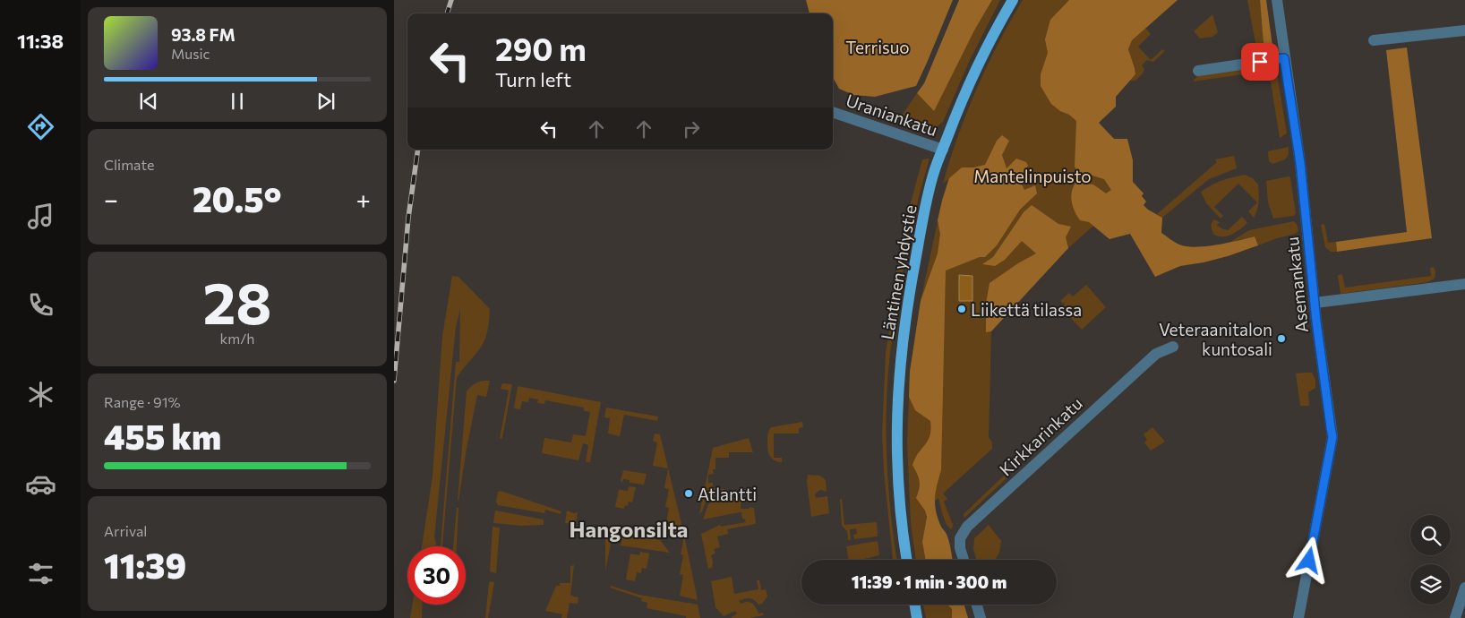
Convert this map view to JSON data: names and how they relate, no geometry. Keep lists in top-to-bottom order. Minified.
{"streets":{"main road":["Läntinen yhdystie"],"street":["Uraniankatu","Asemankatu","Kirkkarinkatu"]},"crossings":[["Uraniankatu","Läntinen yhdystie"]],"districts":["Hangonsilta"],"parks":["Terrisuo","Mantelinpuisto"],"places":["Liikettä tilassa","Veteraanitalon kuntosali","Atlantti"],"page":{"tabs":"11:38","turn":["290 m","Turn left"],"song":["93.8 FM","Music"],"tile":["Climate",["28","km/h"],["Range · 91%","455 km"],["Arrival","11:39"]],"heat":["−","20.5°","+"],"limit":"30","trip":"11:39 · 1 min · 300 m"}}
